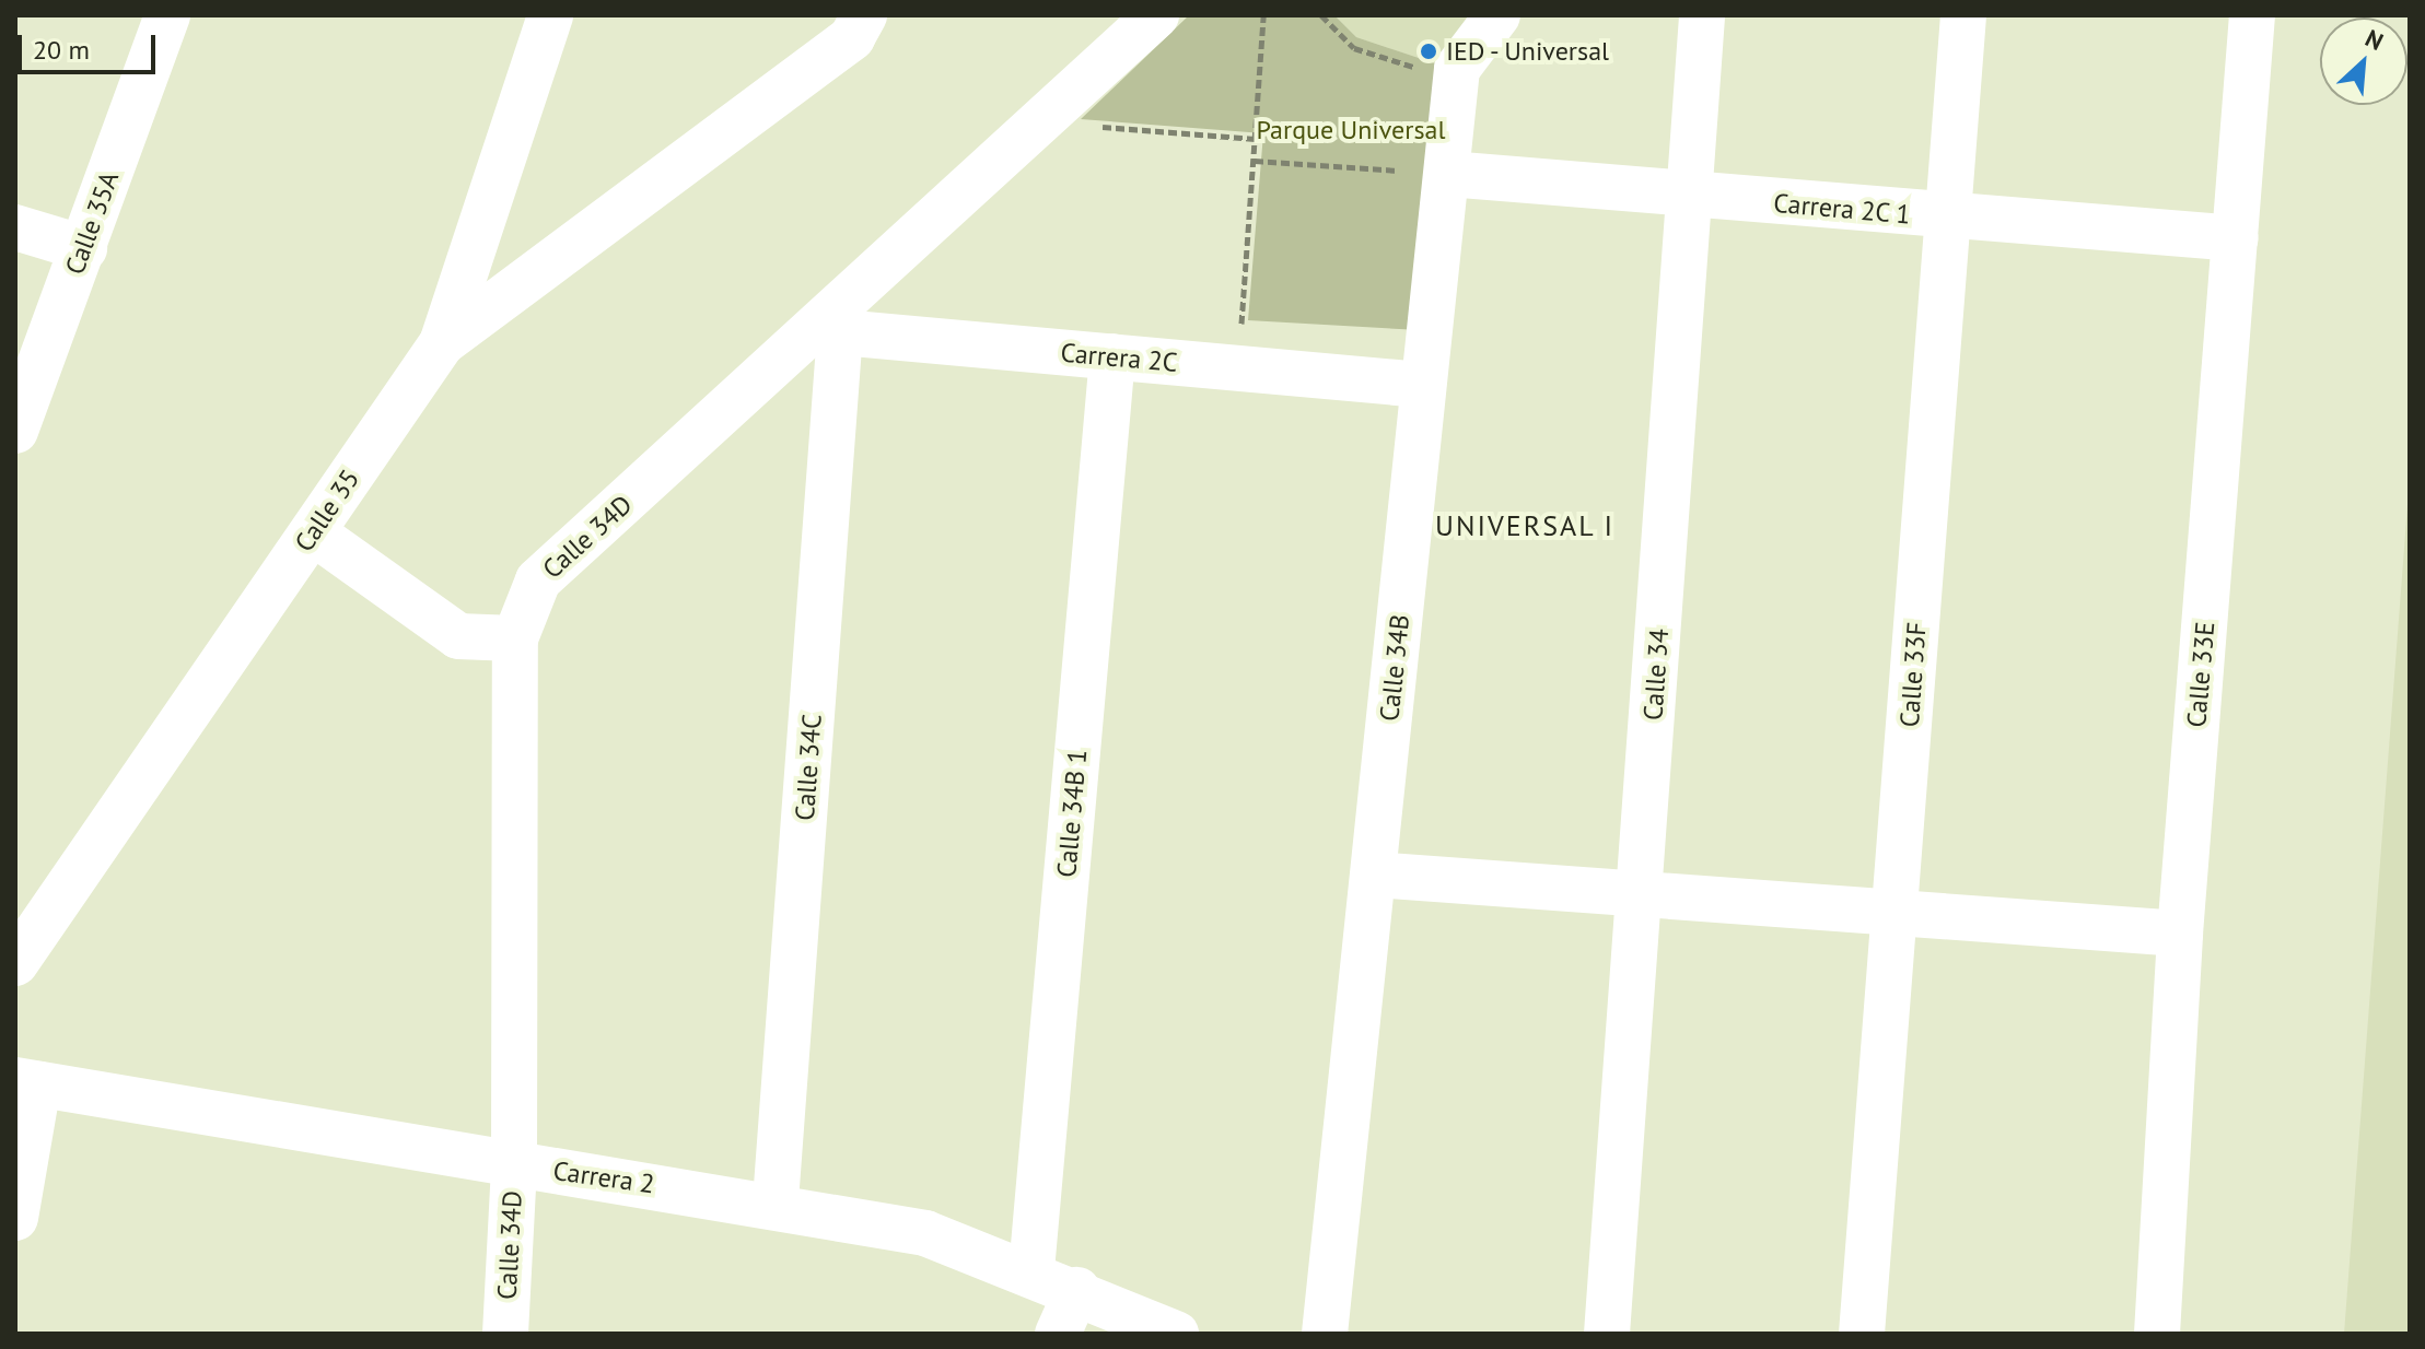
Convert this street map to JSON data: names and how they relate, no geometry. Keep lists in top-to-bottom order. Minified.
{"streets":{"street":["Carrera 2C 1","Calle 35A","Carrera 2C","Calle 35","Calle 34D","Calle 34B","Calle 34","Calle 33F","Calle 33E","Calle 34C","Calle 34B 1","Carrera 2"]},"crossings":[["Carrera 2C 1","Calle 34B"],["Carrera 2C 1","Calle 34"],["Carrera 2C 1","Calle 33F"],["Carrera 2C 1","Calle 33E"],["Carrera 2C","Calle 34D"],["Carrera 2C","Calle 34B"],["Carrera 2C","Calle 34C"],["Carrera 2C","Calle 34B 1"],["Calle 34D","Calle 34C"],["Calle 34D","Carrera 2"],["Calle 34C","Carrera 2"],["Calle 34B 1","Carrera 2"]],"districts":["UNIVERSAL I"],"parks":["Parque Universal"],"places":["IED - Universal"],"scale_bar":"20 m","north":"top right"}
